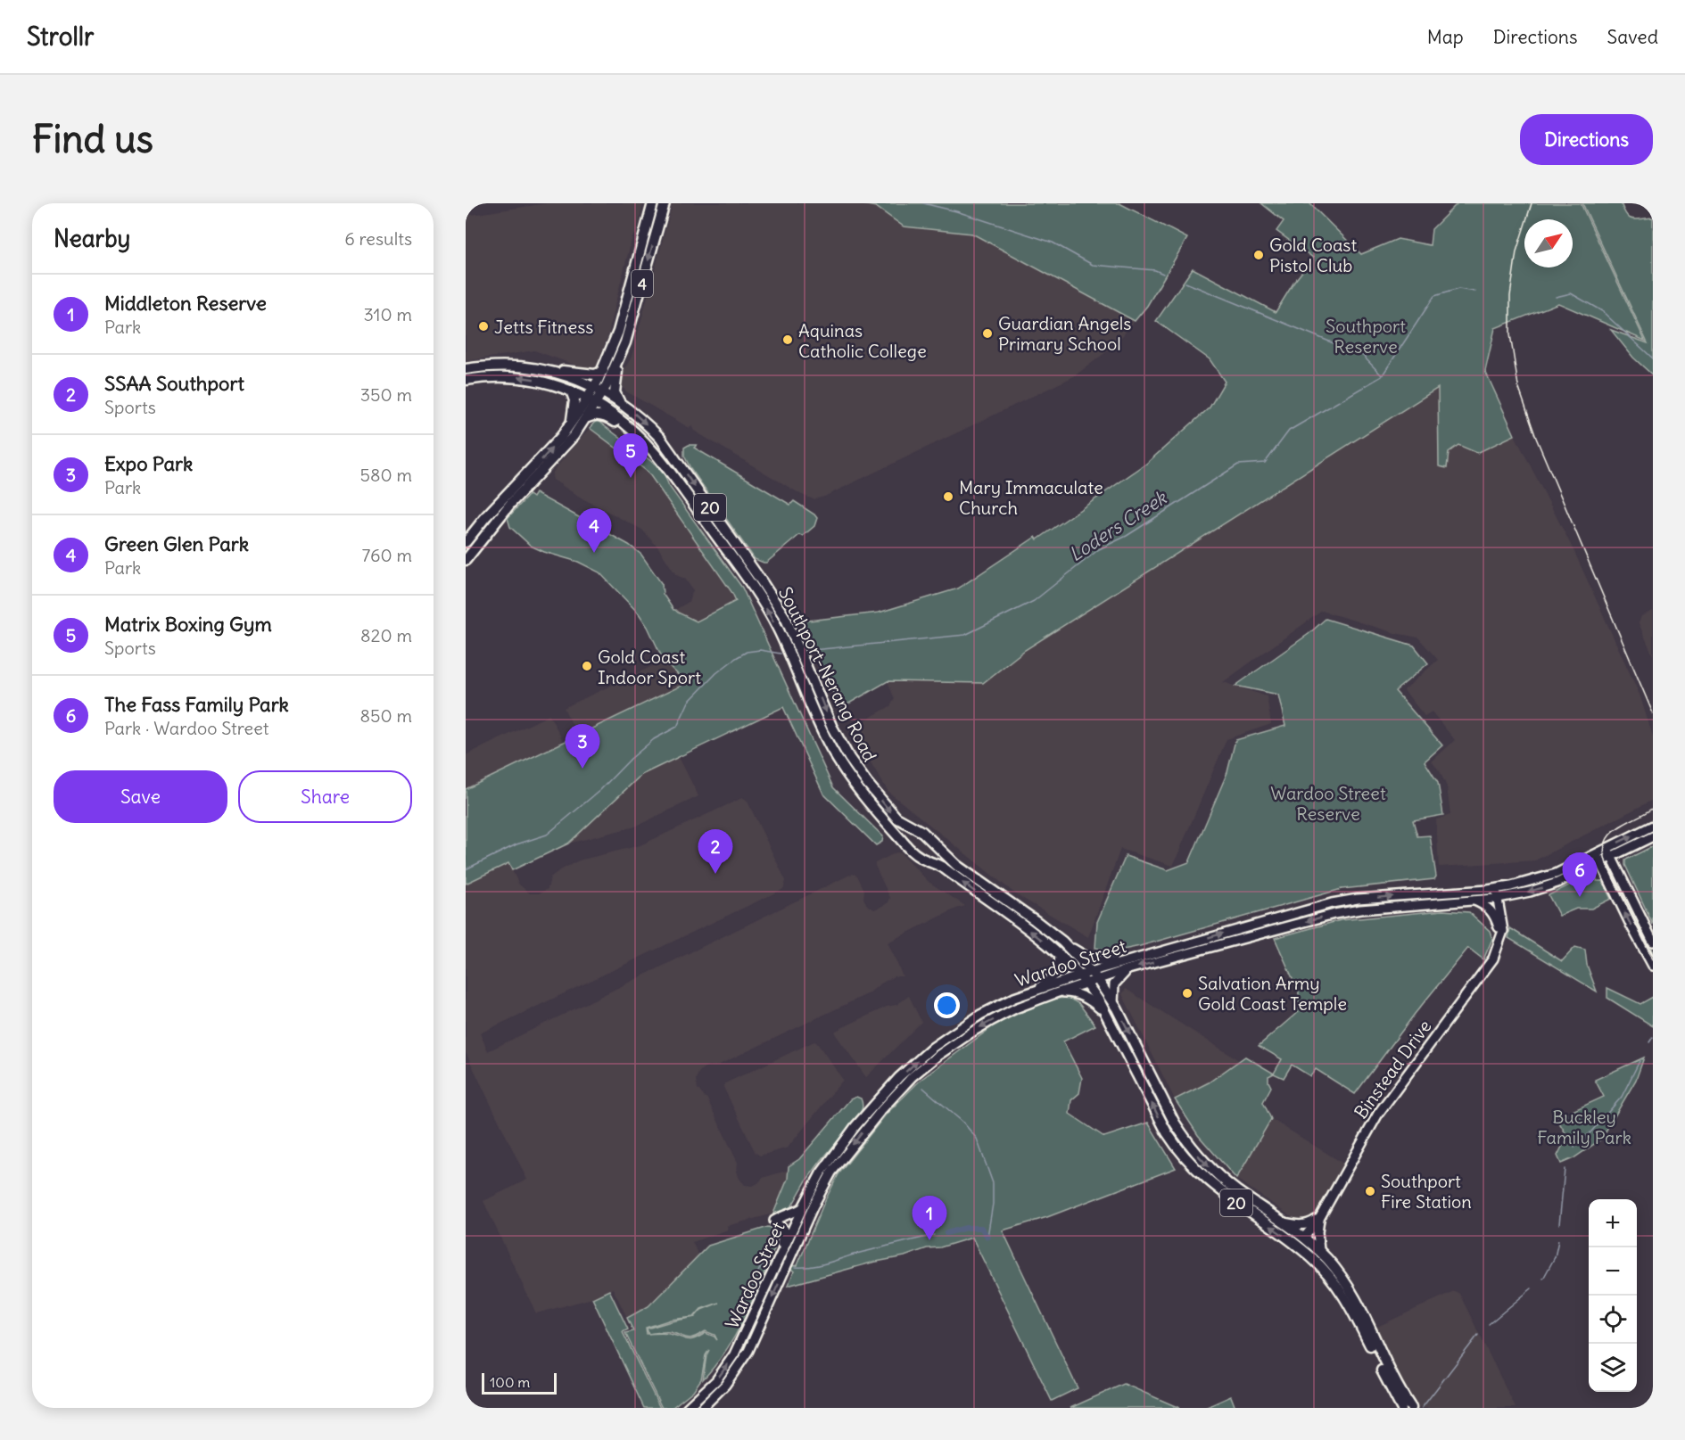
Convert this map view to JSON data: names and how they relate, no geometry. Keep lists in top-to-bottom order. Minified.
{"streets":{"main road":["4","20","Southport-Nerang Road","Wardoo Street","Binstead Drive"]},"crossings":[["4","Southport-Nerang Road"],["20","Southport-Nerang Road"],["20","Wardoo Street"],["20","Binstead Drive"],["Wardoo Street","Binstead Drive"]],"water":["Loders Creek"],"parks":["Southport Reserve","Wardoo Street Reserve","Buckley Family Park"],"places":["Gold Coast Pistol Club","Jetts Fitness","Guardian Angels Primary School","Aquinas Catholic College","Mary Immaculate Church","Gold Coast Indoor Sport","Salvation Army Gold Coast Temple","Southport Fire Station"],"scale_bar":"100 m","north":"top right","page":{"header":"Strollr","nav":["Map","Directions","Saved"],"buttons":["Directions",["Save","Share"]],"title":"Find us","heading":["Nearby","6 results"],"list":[{"mark":"1","name":"Middleton Reserve","note":"Park","value":"310 m"},{"mark":"2","name":"SSAA Southport","note":"Sports","value":"350 m"},{"mark":"3","name":"Expo Park","note":"Park","value":"580 m"},{"mark":"4","name":"Green Glen Park","note":"Park","value":"760 m"},{"mark":"5","name":"Matrix Boxing Gym","note":"Sports","value":"820 m"},{"mark":"6","name":"The Fass Family Park","note":"Park · Wardoo Street","value":"850 m"}],"pins":["5","4","3","2","6","1"],"map_buttons":["+","−"],"scale":"100 m"}}
